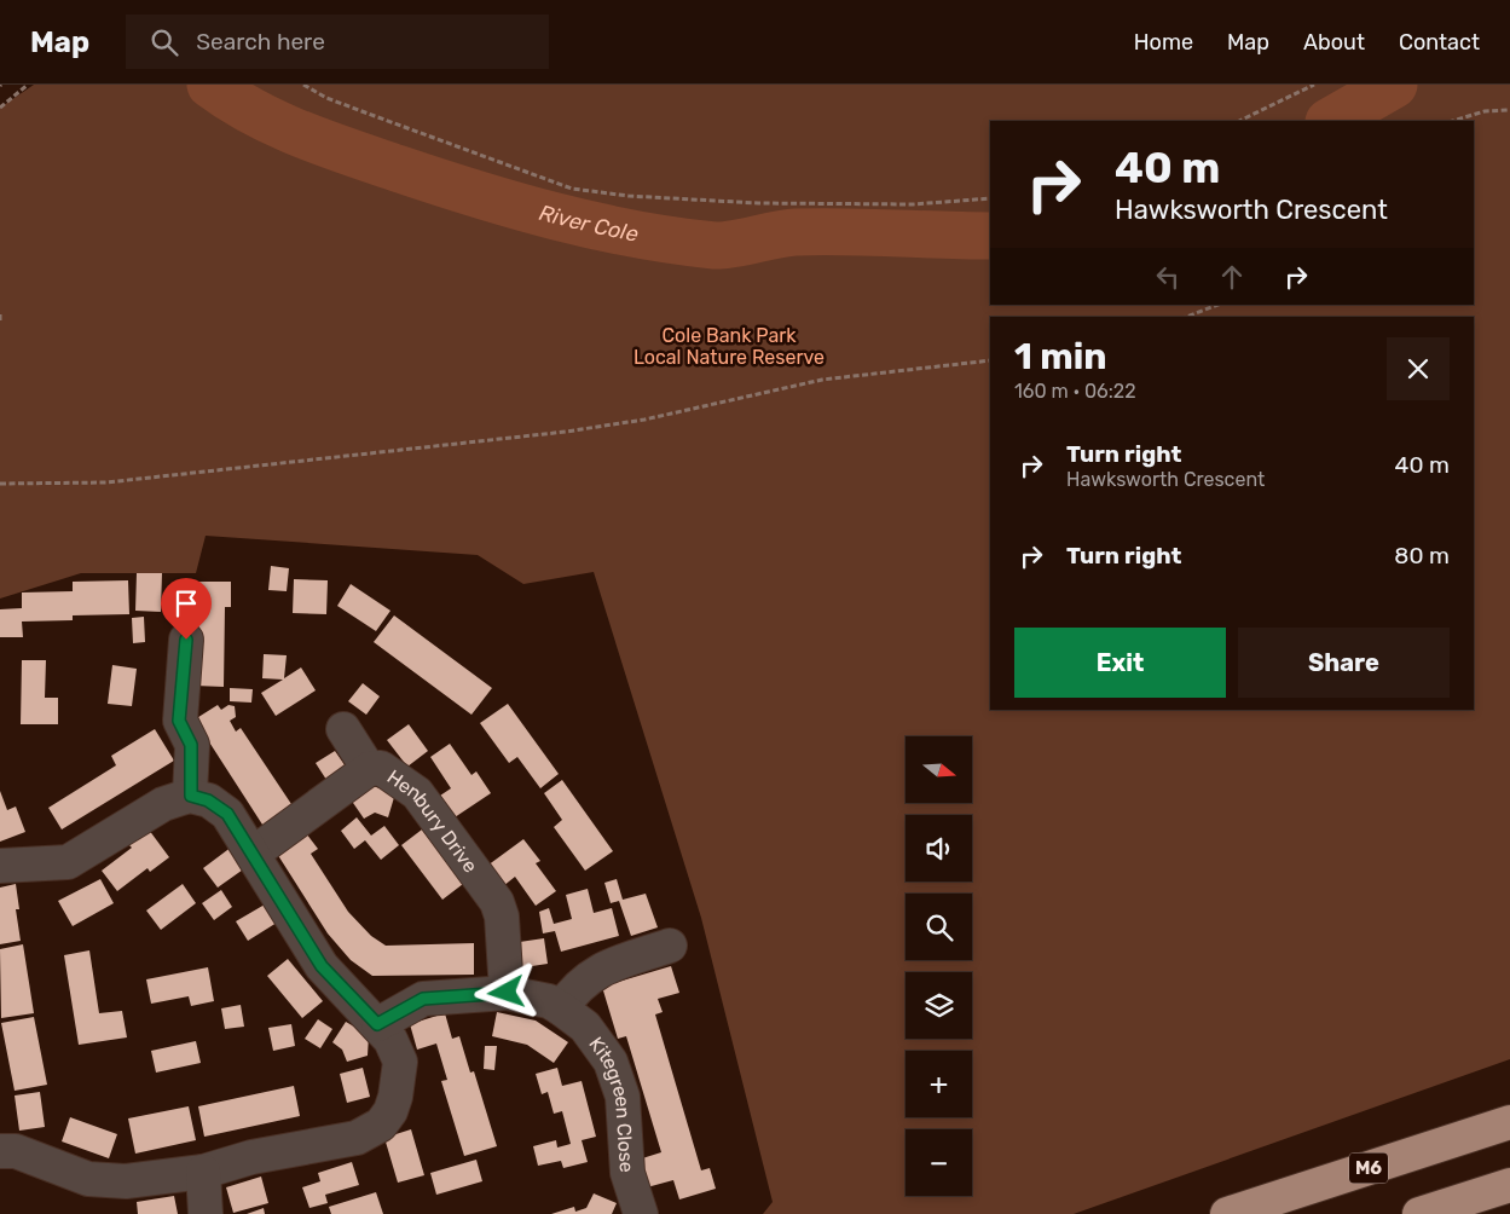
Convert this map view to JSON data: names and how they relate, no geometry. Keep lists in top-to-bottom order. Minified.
{"streets":{"highway":["M6"],"street":["Henbury Drive","Kitegreen Close"]},"crossings":[["Henbury Drive","Kitegreen Close"]],"water":["River Cole"],"parks":["Cole Bank Park Local Nature Reserve"],"north":"right","page":{"header":"Map","search":"Search here","nav":["Home","Map","About","Contact"],"turn":["40 m","Hawksworth Crescent"],"heading":["1 min","160 m · 06:22"],"list":[{"name":"Turn right","note":"Hawksworth Crescent","value":"40 m"},{"name":"Turn right","value":"80 m"}],"buttons":["Exit","Share"],"map_buttons":["+","−"]}}
